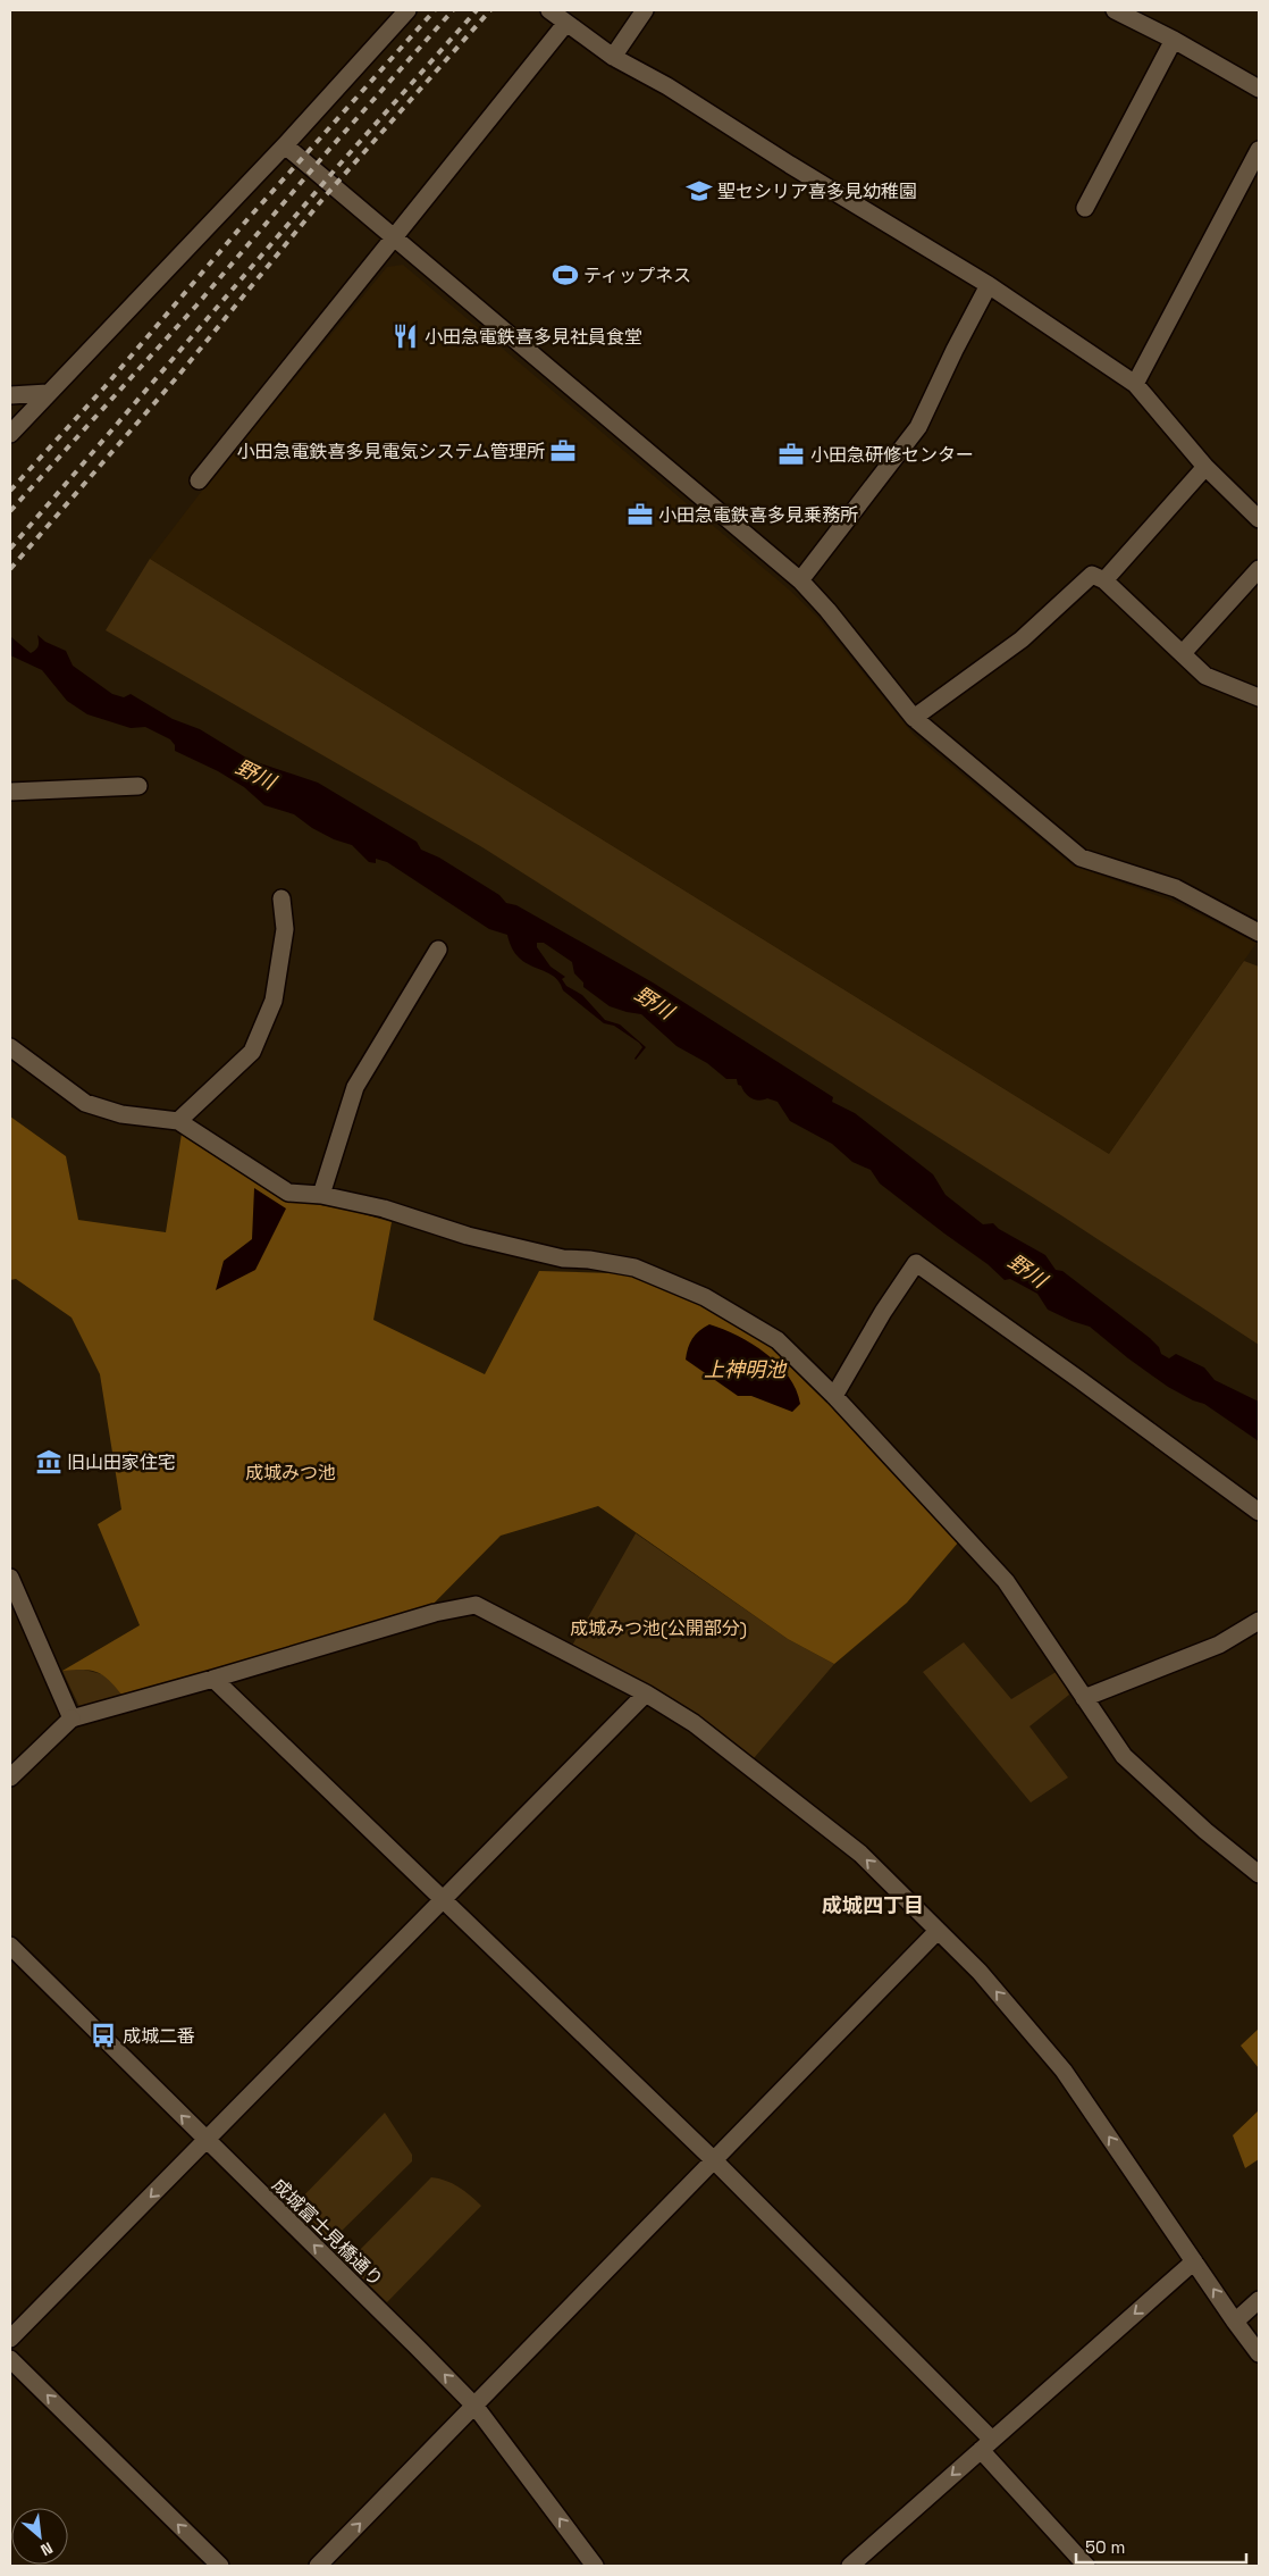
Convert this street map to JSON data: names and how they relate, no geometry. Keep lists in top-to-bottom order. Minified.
{"streets":{"street":["成城富士見橋通り"]},"one_way":["成城富士見橋通り"],"districts":["成城四丁目"],"water":["野川","上神明池"],"parks":["成城みつ池","成城みつ池(公開部分)"],"places":{"school or university":["聖セシリア喜多見幼稚園"],"sports":["ティップネス"],"restaurant":["小田急電鉄喜多見社員食堂"],"office":["小田急電鉄喜多見電気システム管理所","小田急研修センター","小田急電鉄喜多見乗務所"],"museum":["旧山田家住宅"],"bus stop":["成城二番"]},"scale_bar":"50 m","north":"bottom right"}
